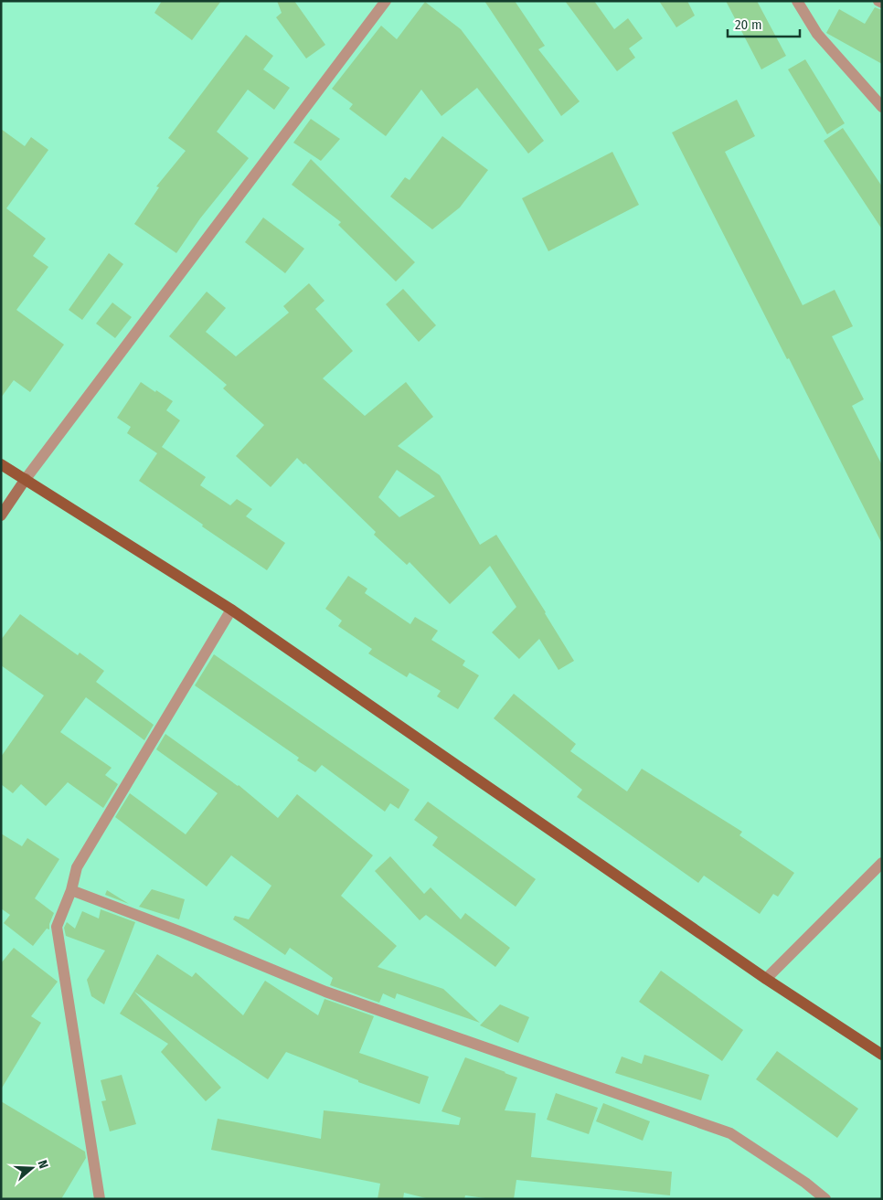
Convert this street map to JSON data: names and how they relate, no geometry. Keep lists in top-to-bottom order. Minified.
{"scale_bar":"20 m","north":"right"}
